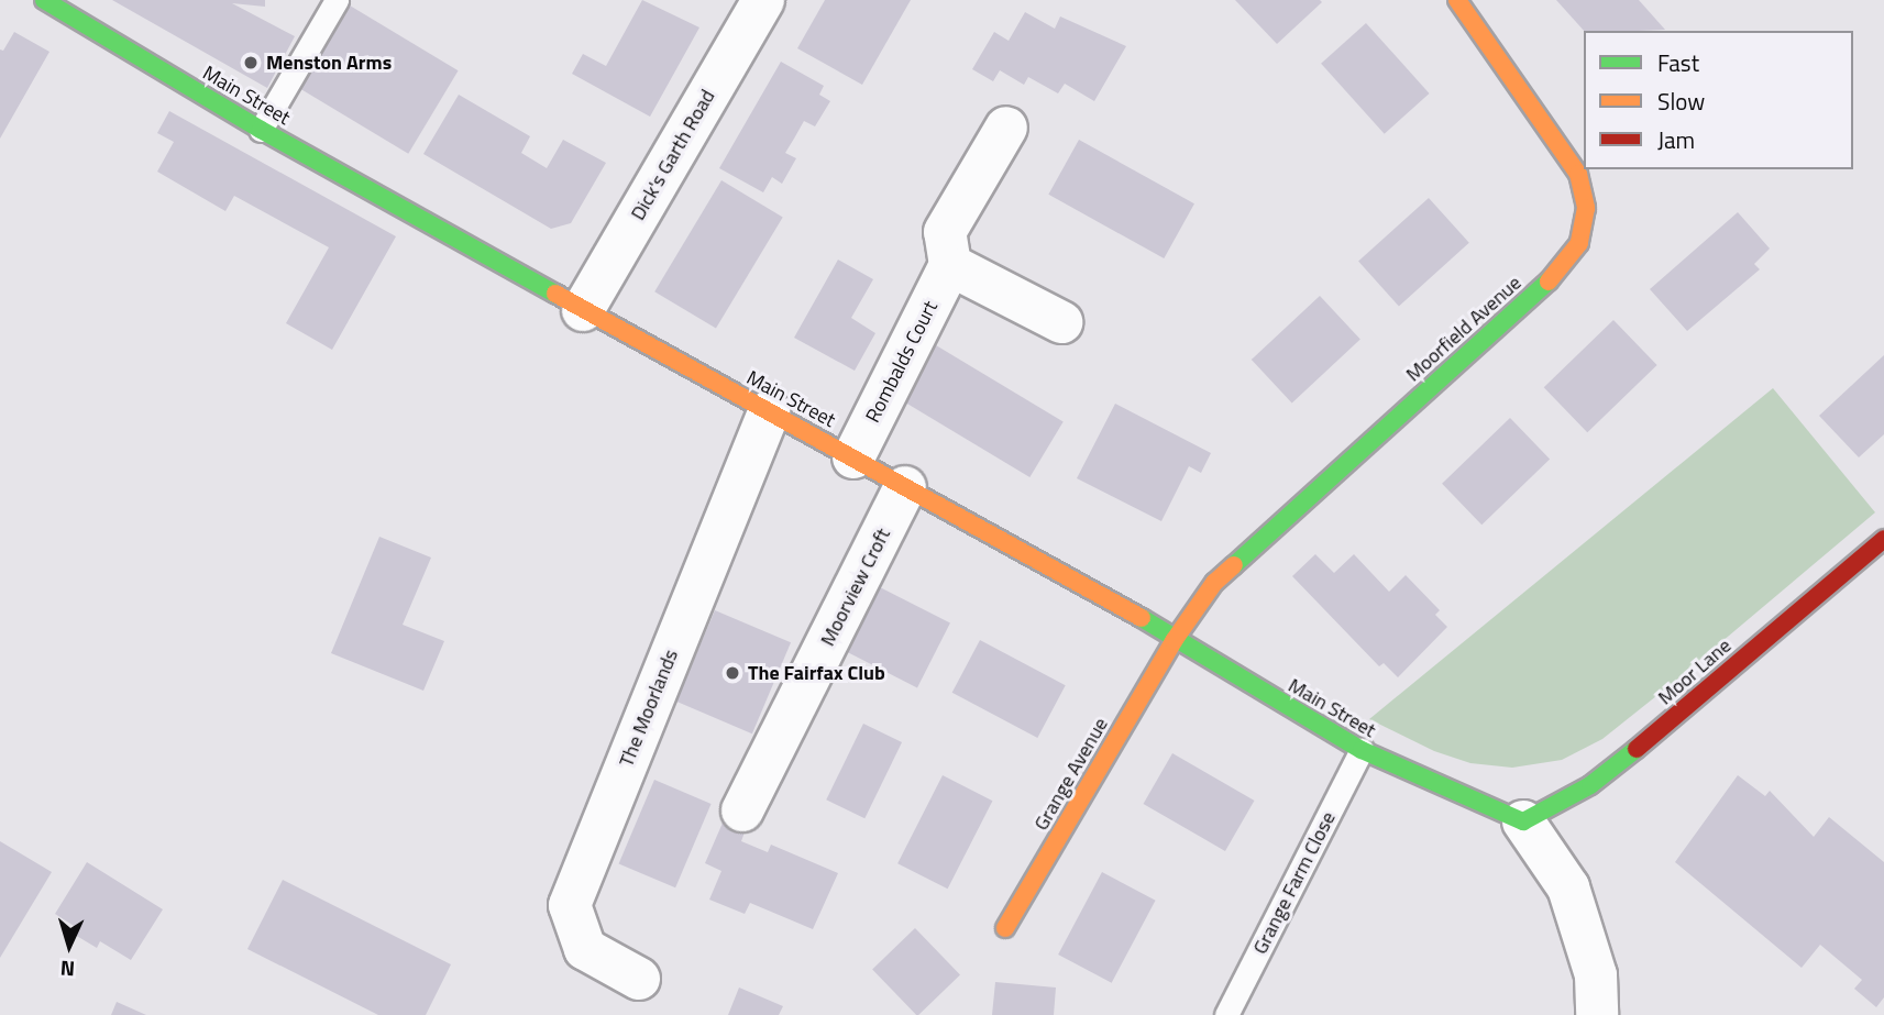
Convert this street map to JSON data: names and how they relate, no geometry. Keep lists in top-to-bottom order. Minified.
{"streets":{"street":["Main Street","Dick's Garth Road","Moorfield Avenue","Rombalds Court","Moorview Croft","Moor Lane","The Moorlands","Grange Avenue"],"lane":["Grange Farm Close"]},"crossings":[["Main Street","Dick's Garth Road"],["Main Street","Moorfield Avenue"],["Main Street","Rombalds Court"],["Main Street","Moorview Croft"],["Main Street","Moor Lane"],["Main Street","The Moorlands"],["Main Street","Grange Avenue"],["Main Street","Grange Farm Close"],["Moorfield Avenue","Grange Avenue"]],"places":["Menston Arms","The Fairfax Club"],"legend":["Fast","Slow","Jam"],"north":"bottom"}
